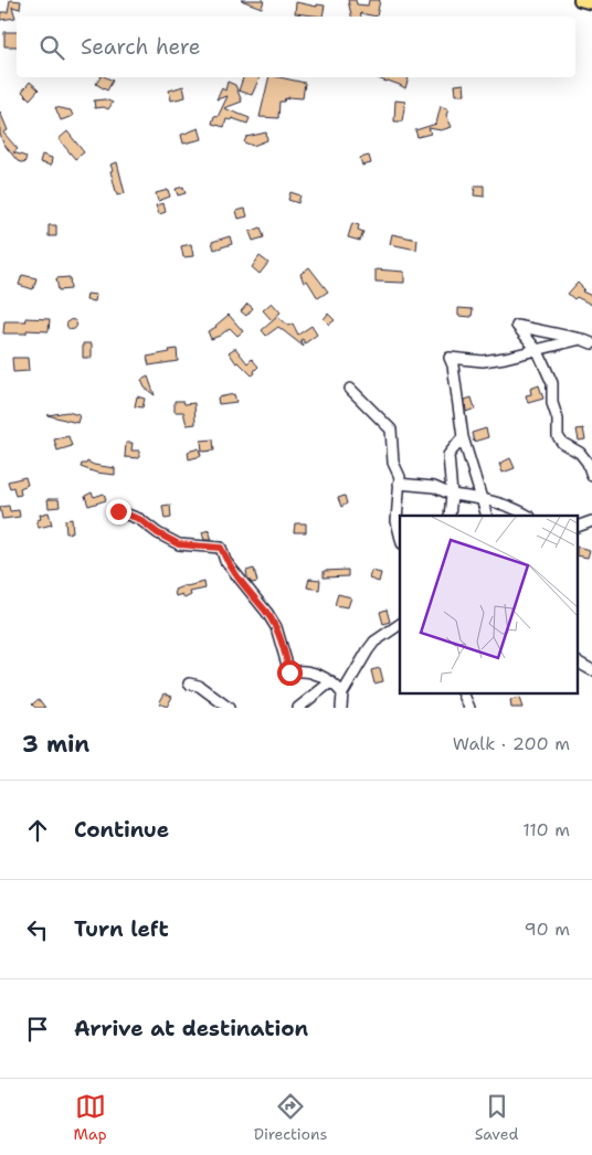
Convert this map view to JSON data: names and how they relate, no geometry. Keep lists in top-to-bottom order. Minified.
{"page":{"search":"Search here","heading":["3 min","Walk · 200 m"],"list":[["Continue","110 m"],["Turn left","90 m"],"Arrive at destination"],"nav":["Map","Directions","Saved"]}}
